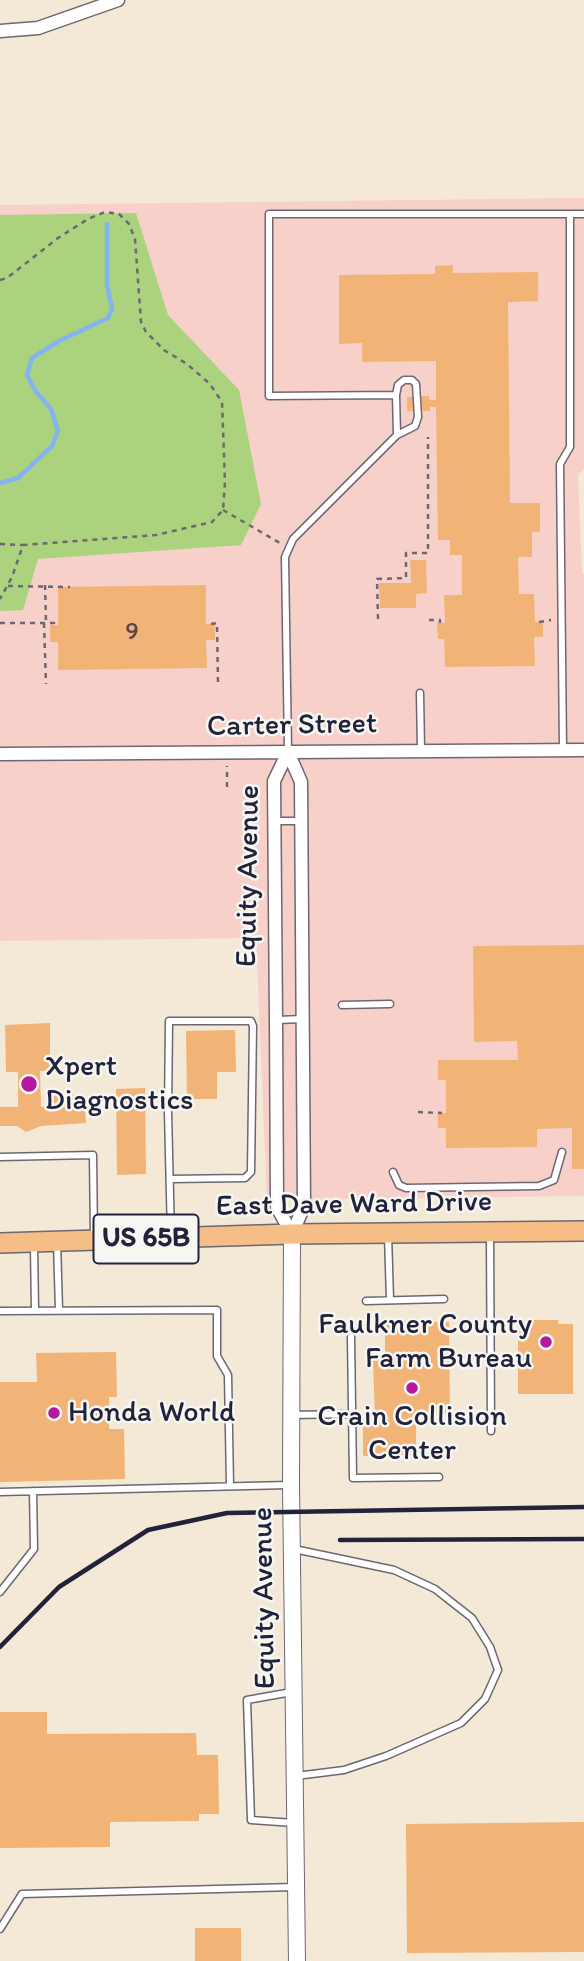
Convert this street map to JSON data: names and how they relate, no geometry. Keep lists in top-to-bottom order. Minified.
{"streets":{"main road":["East Dave Ward Drive","US 65B"],"street":["Carter Street","Equity Avenue"]},"crossings":[["Carter Street","Equity Avenue"],["Equity Avenue","East Dave Ward Drive"]],"places":["Xpert Diagnostics","Faulkner County Farm Bureau","Crain Collision Center","Honda World"],"house_numbers":["9"]}
